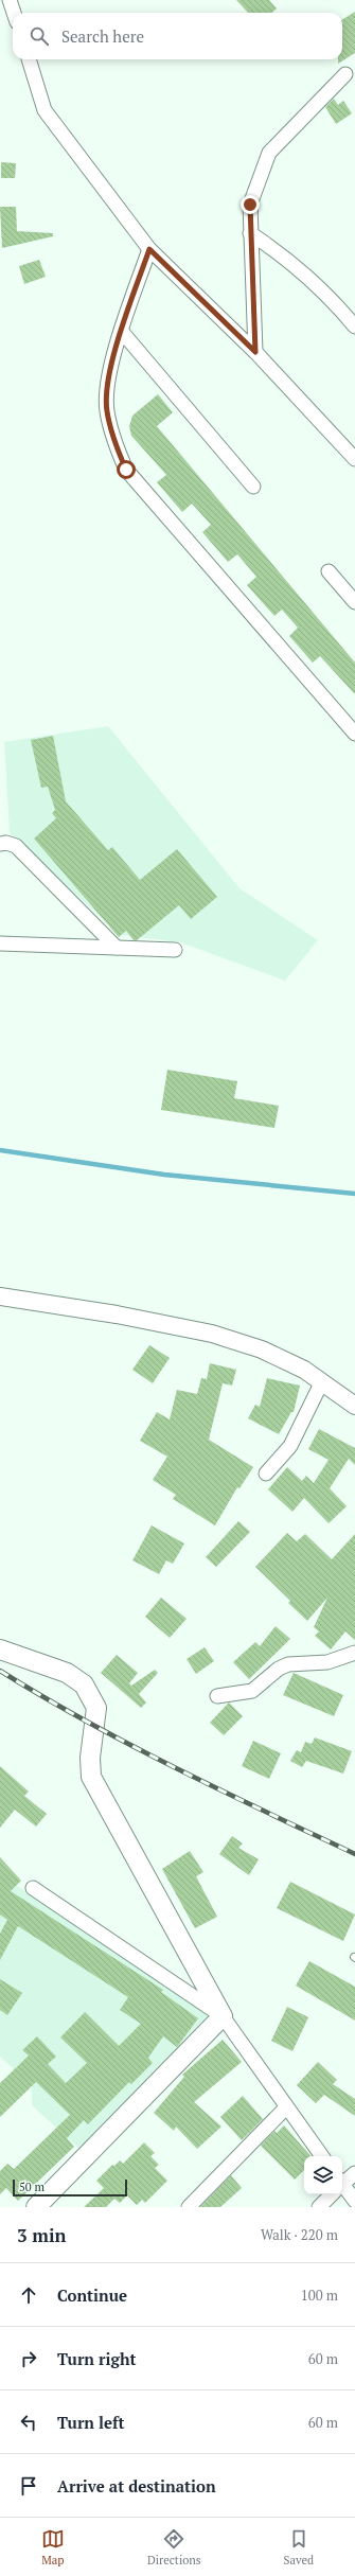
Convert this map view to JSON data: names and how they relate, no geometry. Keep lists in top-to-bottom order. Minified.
{"scale_bar":"50 m","page":{"search":"Search here","scale":"50 m","heading":["3 min","Walk · 220 m"],"list":[["Continue","100 m"],["Turn right","60 m"],["Turn left","60 m"],"Arrive at destination"],"nav":["Map","Directions","Saved"]}}
